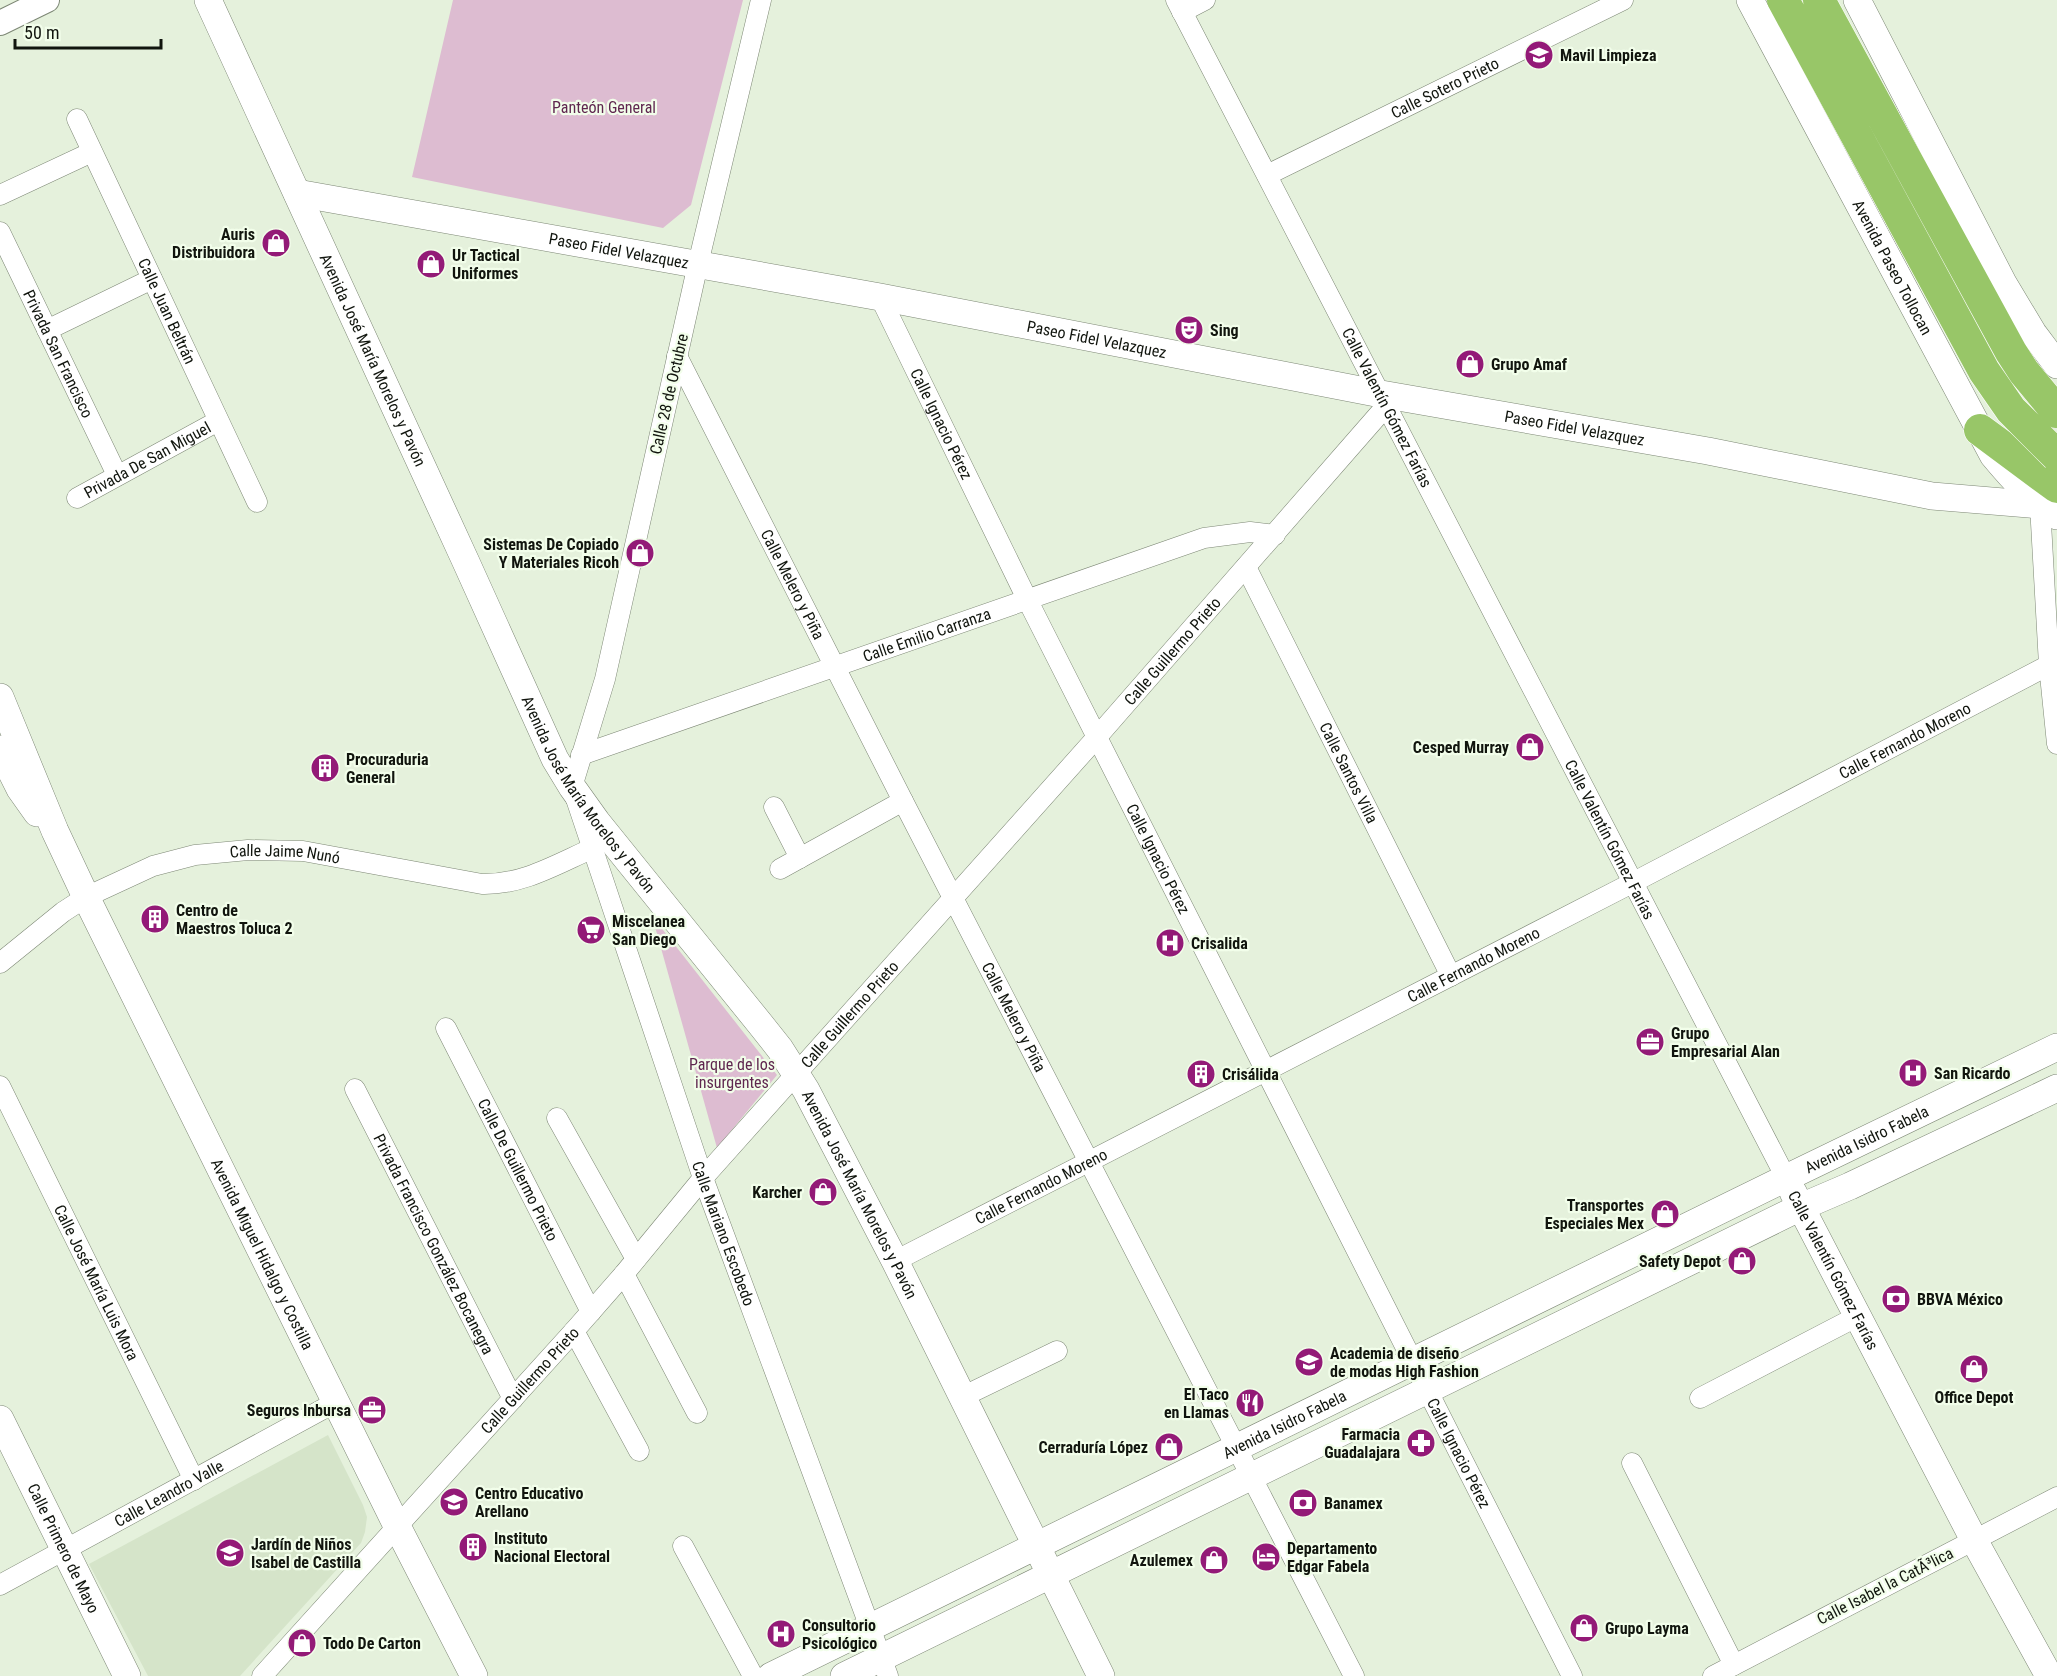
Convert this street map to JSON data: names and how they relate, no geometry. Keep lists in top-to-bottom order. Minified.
{"streets":{"highway":["Avenida Paseo Tollocan"],"main road":["Paseo Fidel Velazquez","Avenida José María Morelos y Pavón","Calle Valentín Gómez Farías","Avenida Isidro Fabela","Avenida Miguel Hidalgo y Costilla","Calle Primero de Mayo"],"street":["Calle Sotero Prieto","Calle Juan Beltrán","Privada San Francisco","Calle 28 de Octubre","Calle Ignacio Pérez","Privada De San Miguel","Calle Melero y Piña","Calle Emilio Carranza","Calle Guillermo Prieto","Calle Fernando Moreno","Calle Santos Villa","Calle Jaime Nunó","Calle De Guillermo Prieto","Calle Mariano Escobedo","Privada Francisco González Bocanegra","Calle José María Luis Mora","Calle Leandro Valle","Calle Isabel la CatÃ³lica"]},"crossings":[["Calle Sotero Prieto","Calle Valentín Gómez Farías"],["Paseo Fidel Velazquez","Avenida José María Morelos y Pavón"],["Paseo Fidel Velazquez","Calle 28 de Octubre"],["Paseo Fidel Velazquez","Calle Valentín Gómez Farías"],["Paseo Fidel Velazquez","Calle Ignacio Pérez"],["Paseo Fidel Velazquez","Calle Guillermo Prieto"],["Calle Juan Beltrán","Privada De San Miguel"],["Privada San Francisco","Privada De San Miguel"],["Avenida José María Morelos y Pavón","Calle 28 de Octubre"],["Avenida José María Morelos y Pavón","Calle Guillermo Prieto"],["Avenida José María Morelos y Pavón","Calle Fernando Moreno"],["Avenida José María Morelos y Pavón","Avenida Isidro Fabela"],["Avenida José María Morelos y Pavón","Calle Mariano Escobedo"],["Calle 28 de Octubre","Calle Melero y Piña"],["Calle 28 de Octubre","Calle Emilio Carranza"],["Calle 28 de Octubre","Calle Mariano Escobedo"],["Calle Valentín Gómez Farías","Calle Guillermo Prieto"],["Calle Valentín Gómez Farías","Calle Fernando Moreno"],["Calle Valentín Gómez Farías","Avenida Isidro Fabela"],["Calle Valentín Gómez Farías","Calle Isabel la CatÃ³lica"],["Calle Ignacio Pérez","Calle Emilio Carranza"],["Calle Ignacio Pérez","Calle Guillermo Prieto"],["Calle Ignacio Pérez","Calle Fernando Moreno"],["Calle Ignacio Pérez","Avenida Isidro Fabela"],["Calle Melero y Piña","Calle Emilio Carranza"],["Calle Melero y Piña","Calle Guillermo Prieto"],["Calle Melero y Piña","Calle Fernando Moreno"],["Calle Melero y Piña","Avenida Isidro Fabela"],["Calle Emilio Carranza","Calle Guillermo Prieto"],["Calle Guillermo Prieto","Calle Santos Villa"],["Calle Guillermo Prieto","Calle De Guillermo Prieto"],["Calle Guillermo Prieto","Calle Mariano Escobedo"],["Calle Guillermo Prieto","Privada Francisco González Bocanegra"],["Calle Guillermo Prieto","Avenida Miguel Hidalgo y Costilla"],["Calle Fernando Moreno","Calle Santos Villa"],["Calle Jaime Nunó","Calle Mariano Escobedo"],["Calle Jaime Nunó","Avenida Miguel Hidalgo y Costilla"],["Avenida Isidro Fabela","Calle Mariano Escobedo"],["Avenida Miguel Hidalgo y Costilla","Calle Leandro Valle"],["Calle José María Luis Mora","Calle Leandro Valle"],["Calle Leandro Valle","Calle Primero de Mayo"]],"parks":["Panteón General","Parque de los insurgentes"],"places":{"school or university":["Mavil Limpieza","Academia de diseño de modas High Fashion","Centro Educativo Arellano","Jardín de Niños Isabel de Castilla"],"shop":["Auris Distribuidora","Ur Tactical Uniformes","Grupo Amaf","Sistemas De Copiado Y Materiales Ricoh","Cesped Murray","Karcher","Transportes Especiales Mex","Safety Depot","Office Depot","Cerraduría López","Azulemex","Grupo Layma","Todo De Carton"],"theatre":["Sing"],"building":["Procuraduria General","Centro de Maestros Toluca 2","Crisálida","Instituto Nacional Electoral"],"supermarket":["Miscelanea San Diego"],"hospital":["Crisalida","San Ricardo","Consultorio Psicológico"],"office":["Grupo Empresarial Alan","Seguros Inbursa"],"bank":["BBVA México","Banamex"],"restaurant":["El Taco en Llamas"],"pharmacy":["Farmacia Guadalajara"],"hotel":["Departamento Edgar Fabela"]},"scale_bar":"50 m"}
